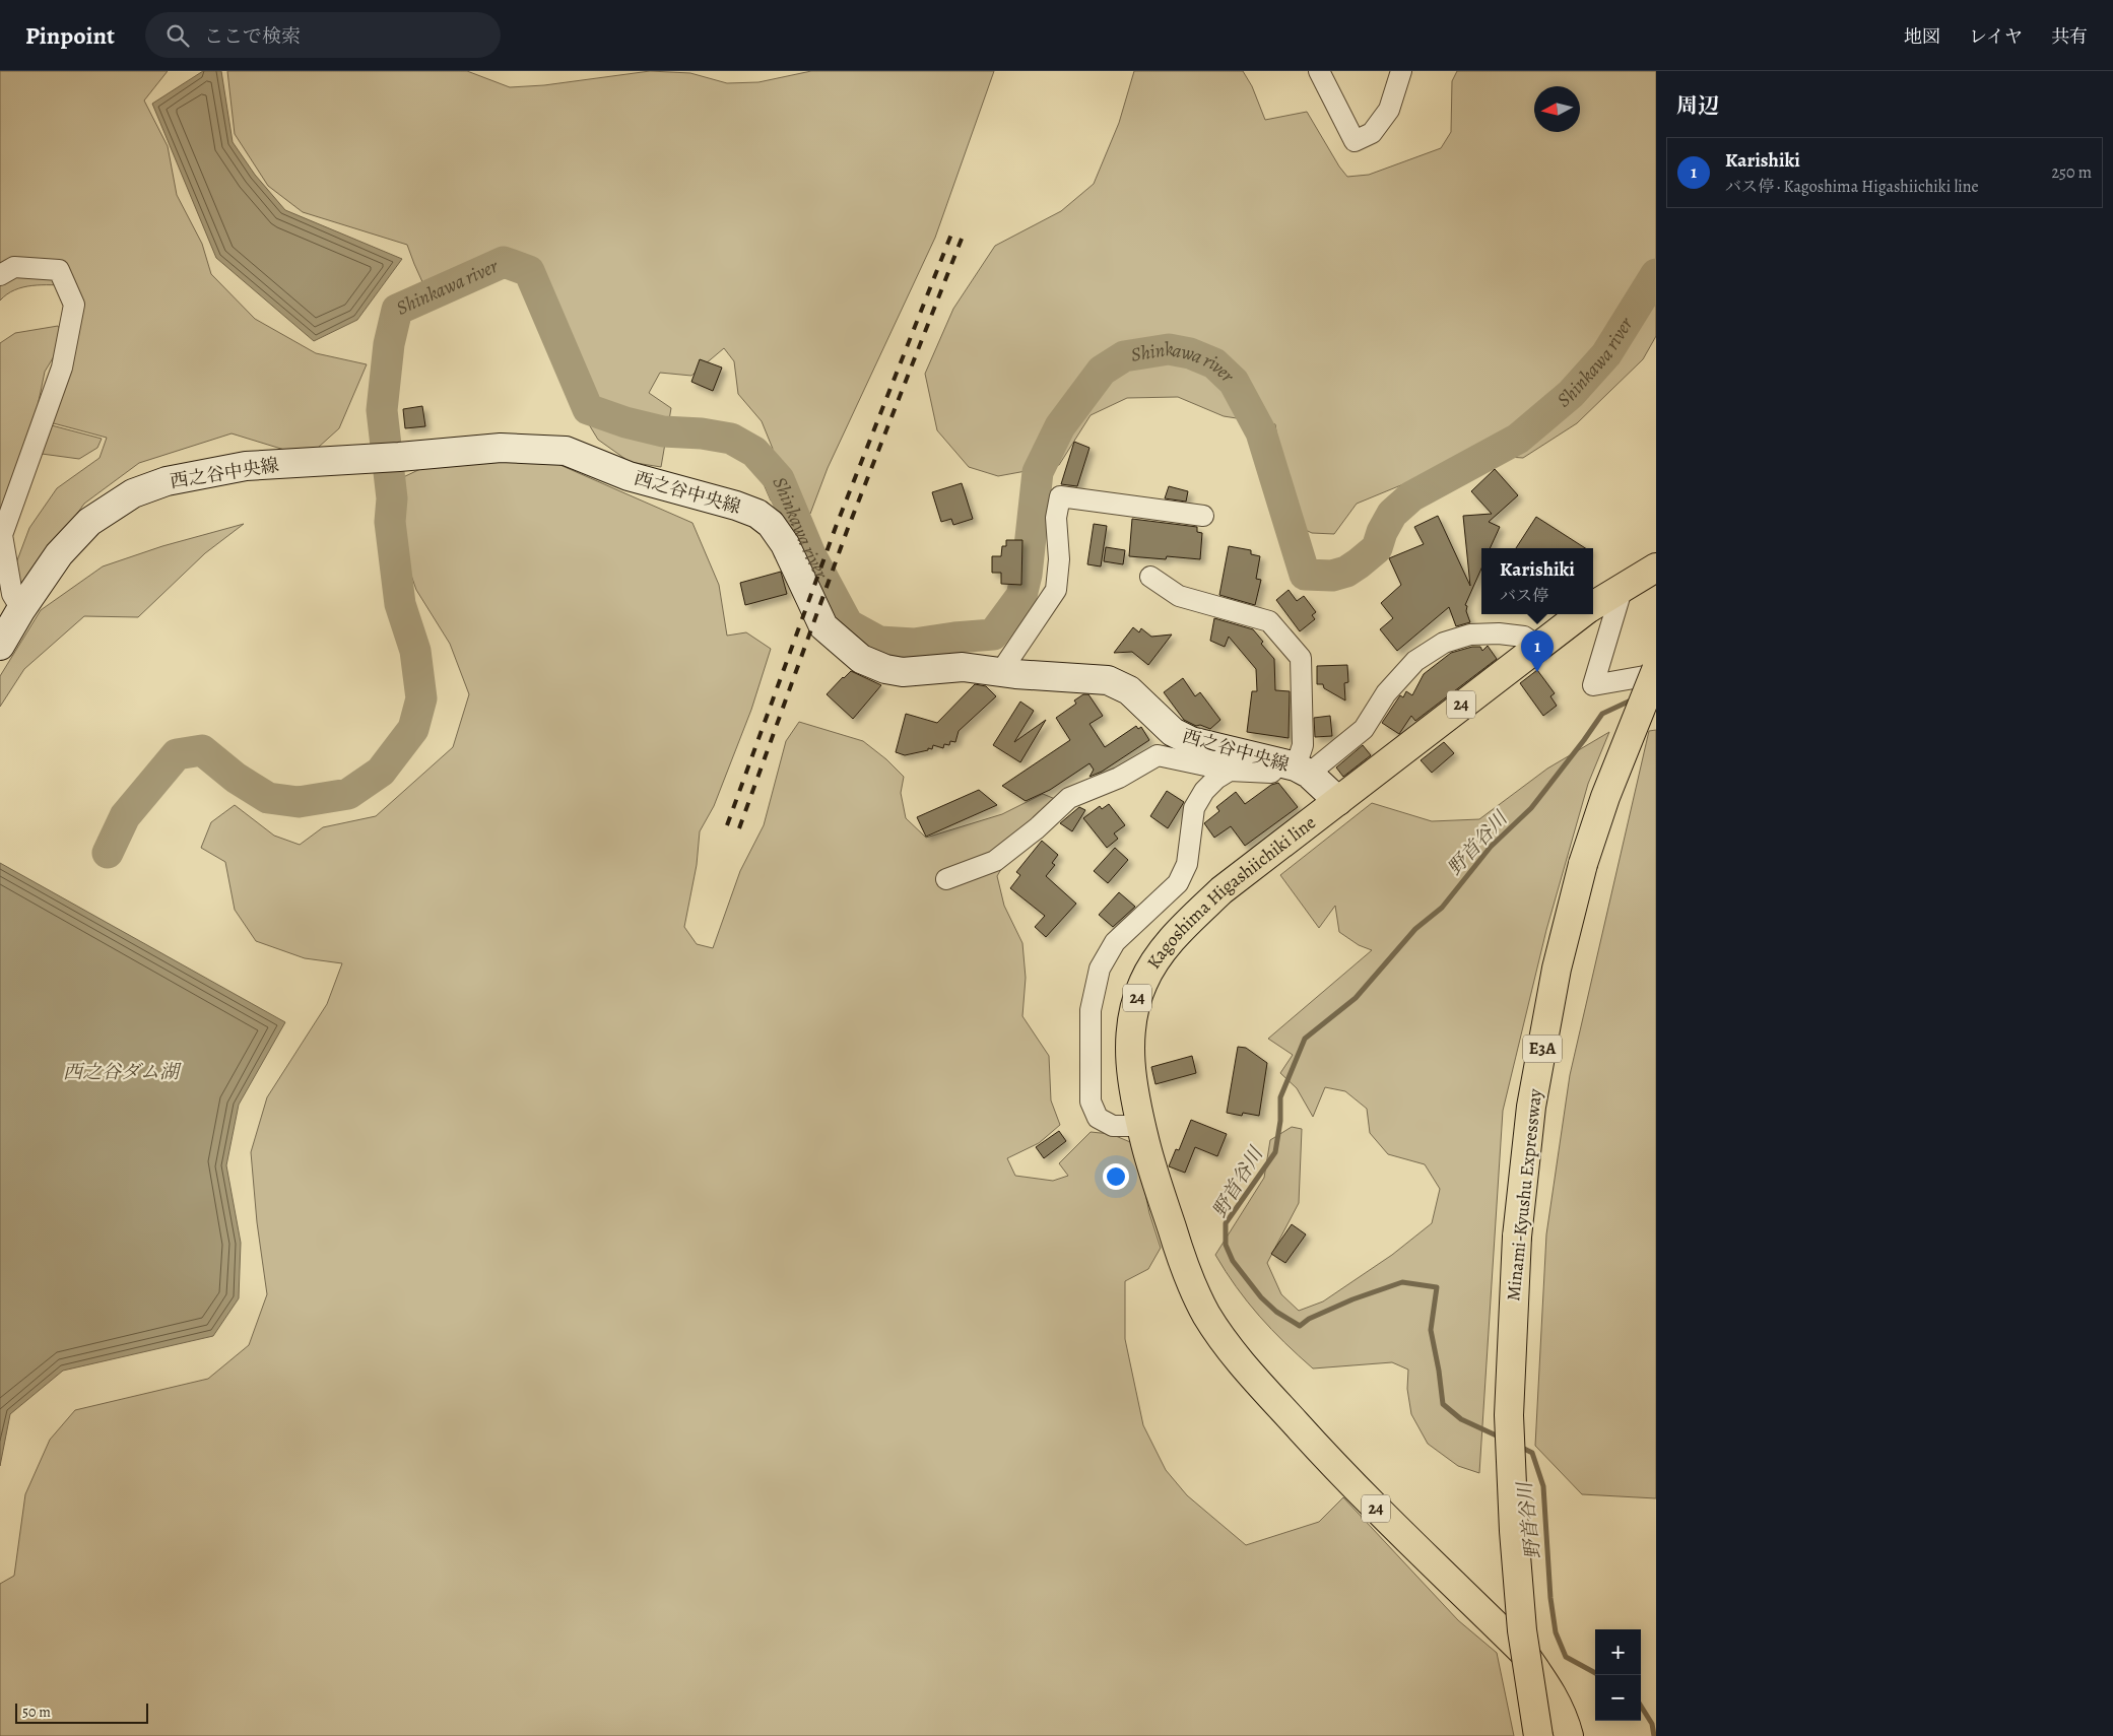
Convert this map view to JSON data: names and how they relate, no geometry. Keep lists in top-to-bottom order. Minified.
{"streets":{"main road":["24","Kagoshima Higashiichiki line","E3A","Minami-Kyushu Expressway"],"street":["西之谷中央線"]},"crossings":[["西之谷中央線","Kagoshima Higashiichiki line"]],"water":["Shinkawa river","野首谷川","西之谷ダム湖"],"scale_bar":"50 m","north":"left","page":{"header":"Pinpoint","search":"ここで検索","nav":["地図","レイヤ","共有"],"heading":"周辺","list":[{"mark":"1","name":"Karishiki","note":"バス停 · Kagoshima Higashiichiki line","value":"250 m"}],"popup":["Karishiki","バス停"],"pins":"1","map_buttons":["+","−"],"scale":"50 m"}}
